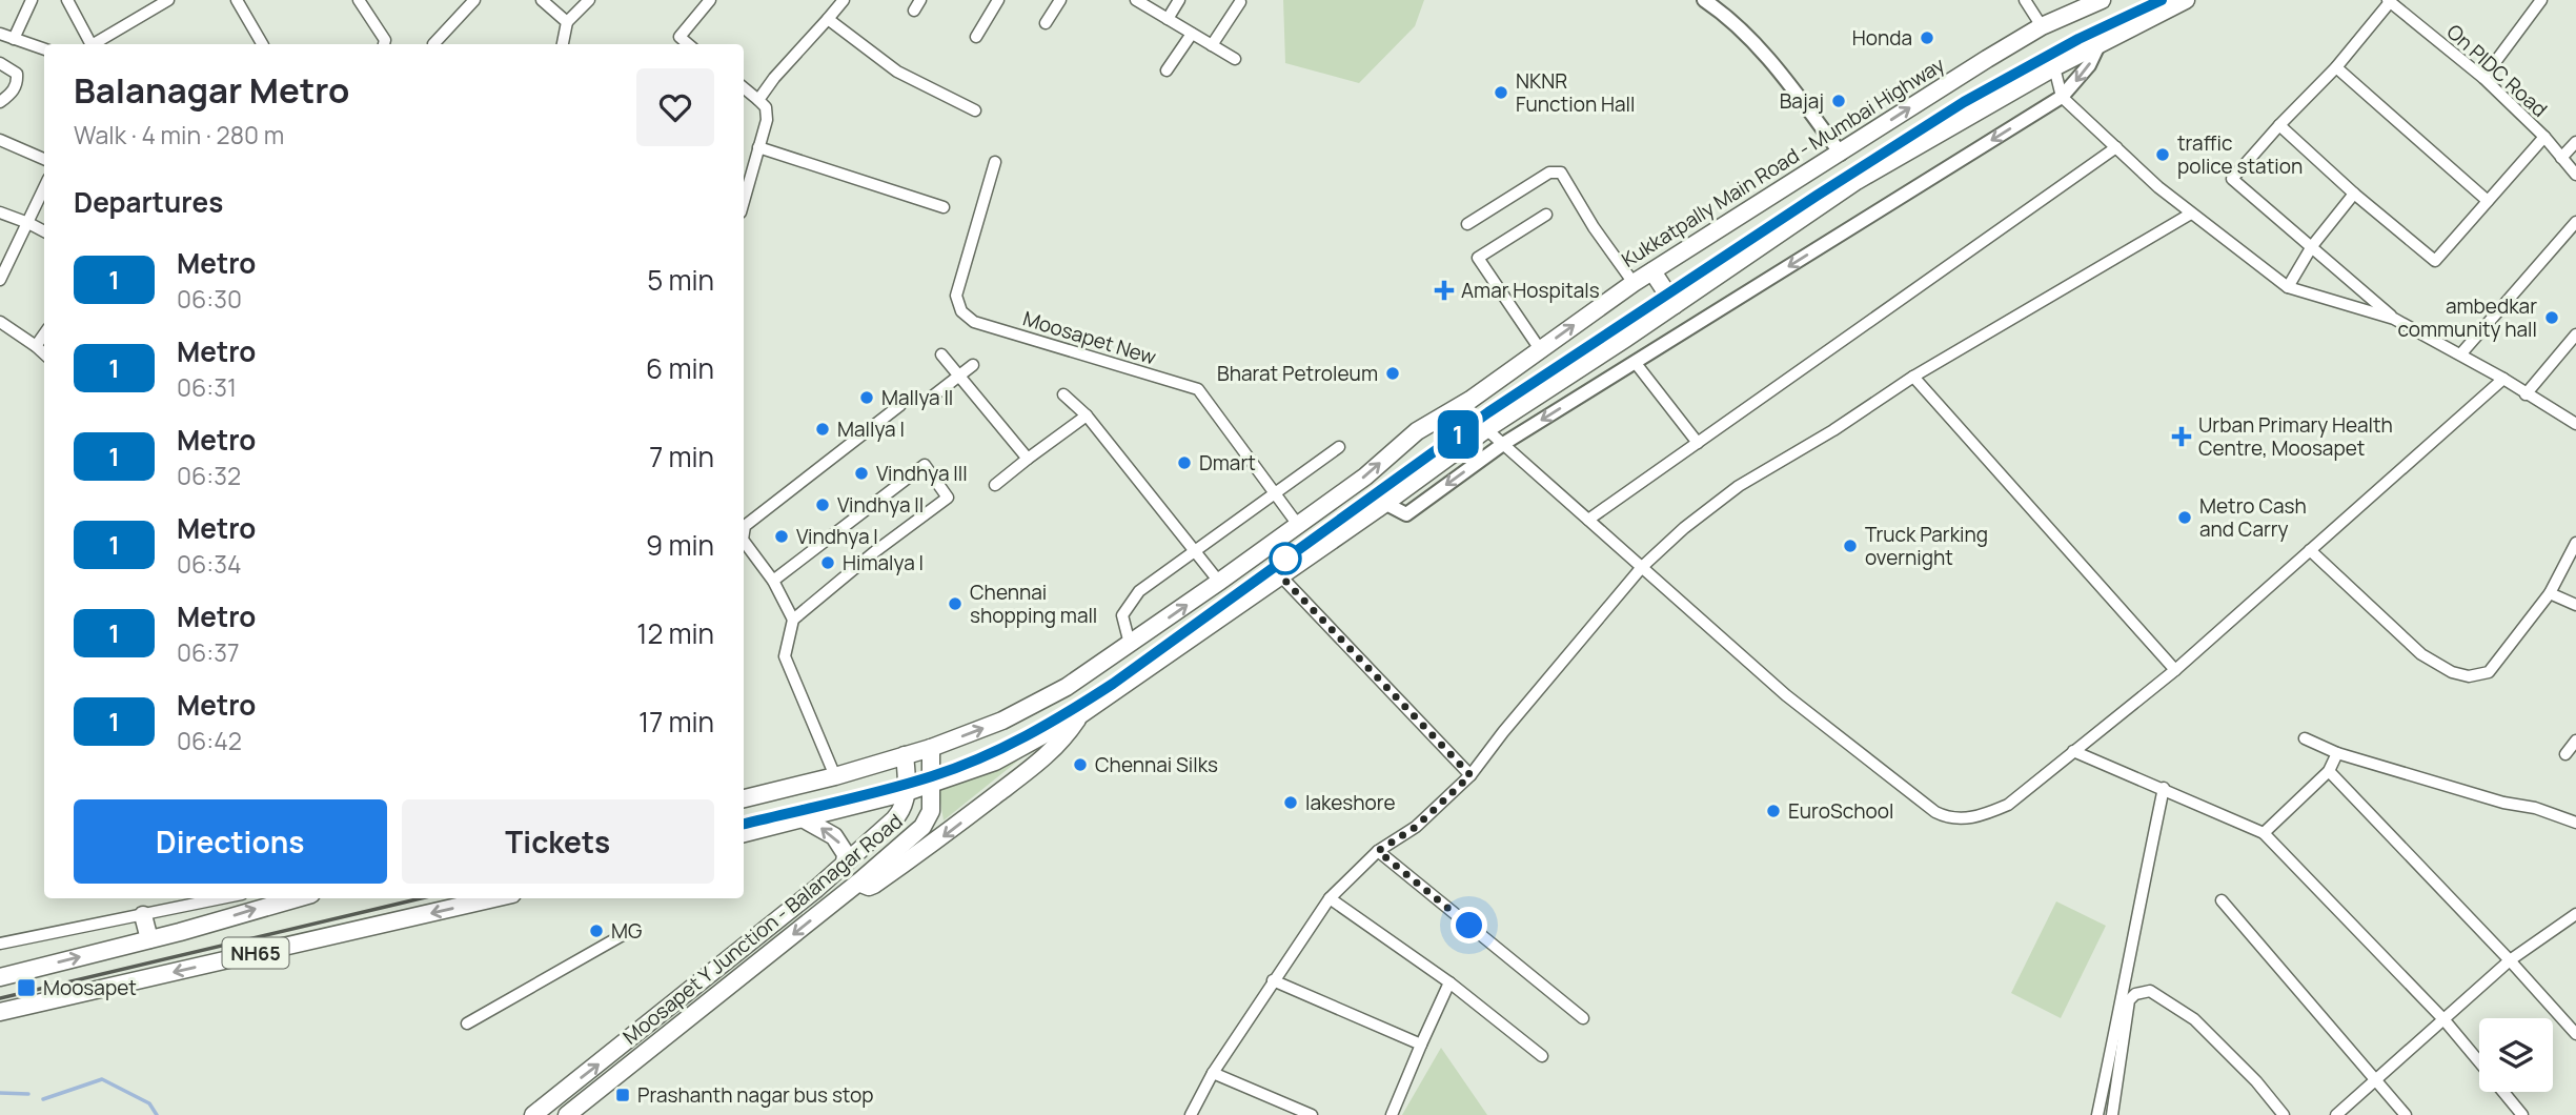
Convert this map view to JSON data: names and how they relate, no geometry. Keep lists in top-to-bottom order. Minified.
{"streets":{"main road":["Kukkatpally Main Road - Mumbai Highway","Moosapet Y Junction - Balanagar Road","NH65"],"street":["On PIDC Road","Moosapet New"]},"crossings":[["Kukkatpally Main Road - Mumbai Highway","Moosapet New"],["Kukkatpally Main Road - Mumbai Highway","Moosapet Y Junction - Balanagar Road"]],"places":{"other":["Honda","NKNR Function Hall","Bajaj","traffic police station","ambedkar community hall","Bharat Petroleum","Mallya II","Mallya I","Dmart","Vindhya III","Vindhya II","Metro Cash and Carry","Vindhya I","Truck Parking overnight","Himalya I","Chennai shopping mall","Chennai Silks","lakeshore","EuroSchool","MG"],"health":["Amar Hospitals","Urban Primary Health Centre, Moosapet"],"transit":["Moosapet","Prashanth nagar bus stop"]},"lines":["metro line 1"],"page":{"on_map":"1","heading":[["Balanagar Metro","Walk · 4 min · 280 m"],"Departures"],"list":[{"mark":"1","name":"Metro","note":"06:30","value":"5 min"},{"mark":"1","name":"Metro","note":"06:31","value":"6 min"},{"mark":"1","name":"Metro","note":"06:32","value":"7 min"},{"mark":"1","name":"Metro","note":"06:34","value":"9 min"},{"mark":"1","name":"Metro","note":"06:37","value":"12 min"},{"mark":"1","name":"Metro","note":"06:42","value":"17 min"}],"buttons":["Directions","Tickets"]}}
